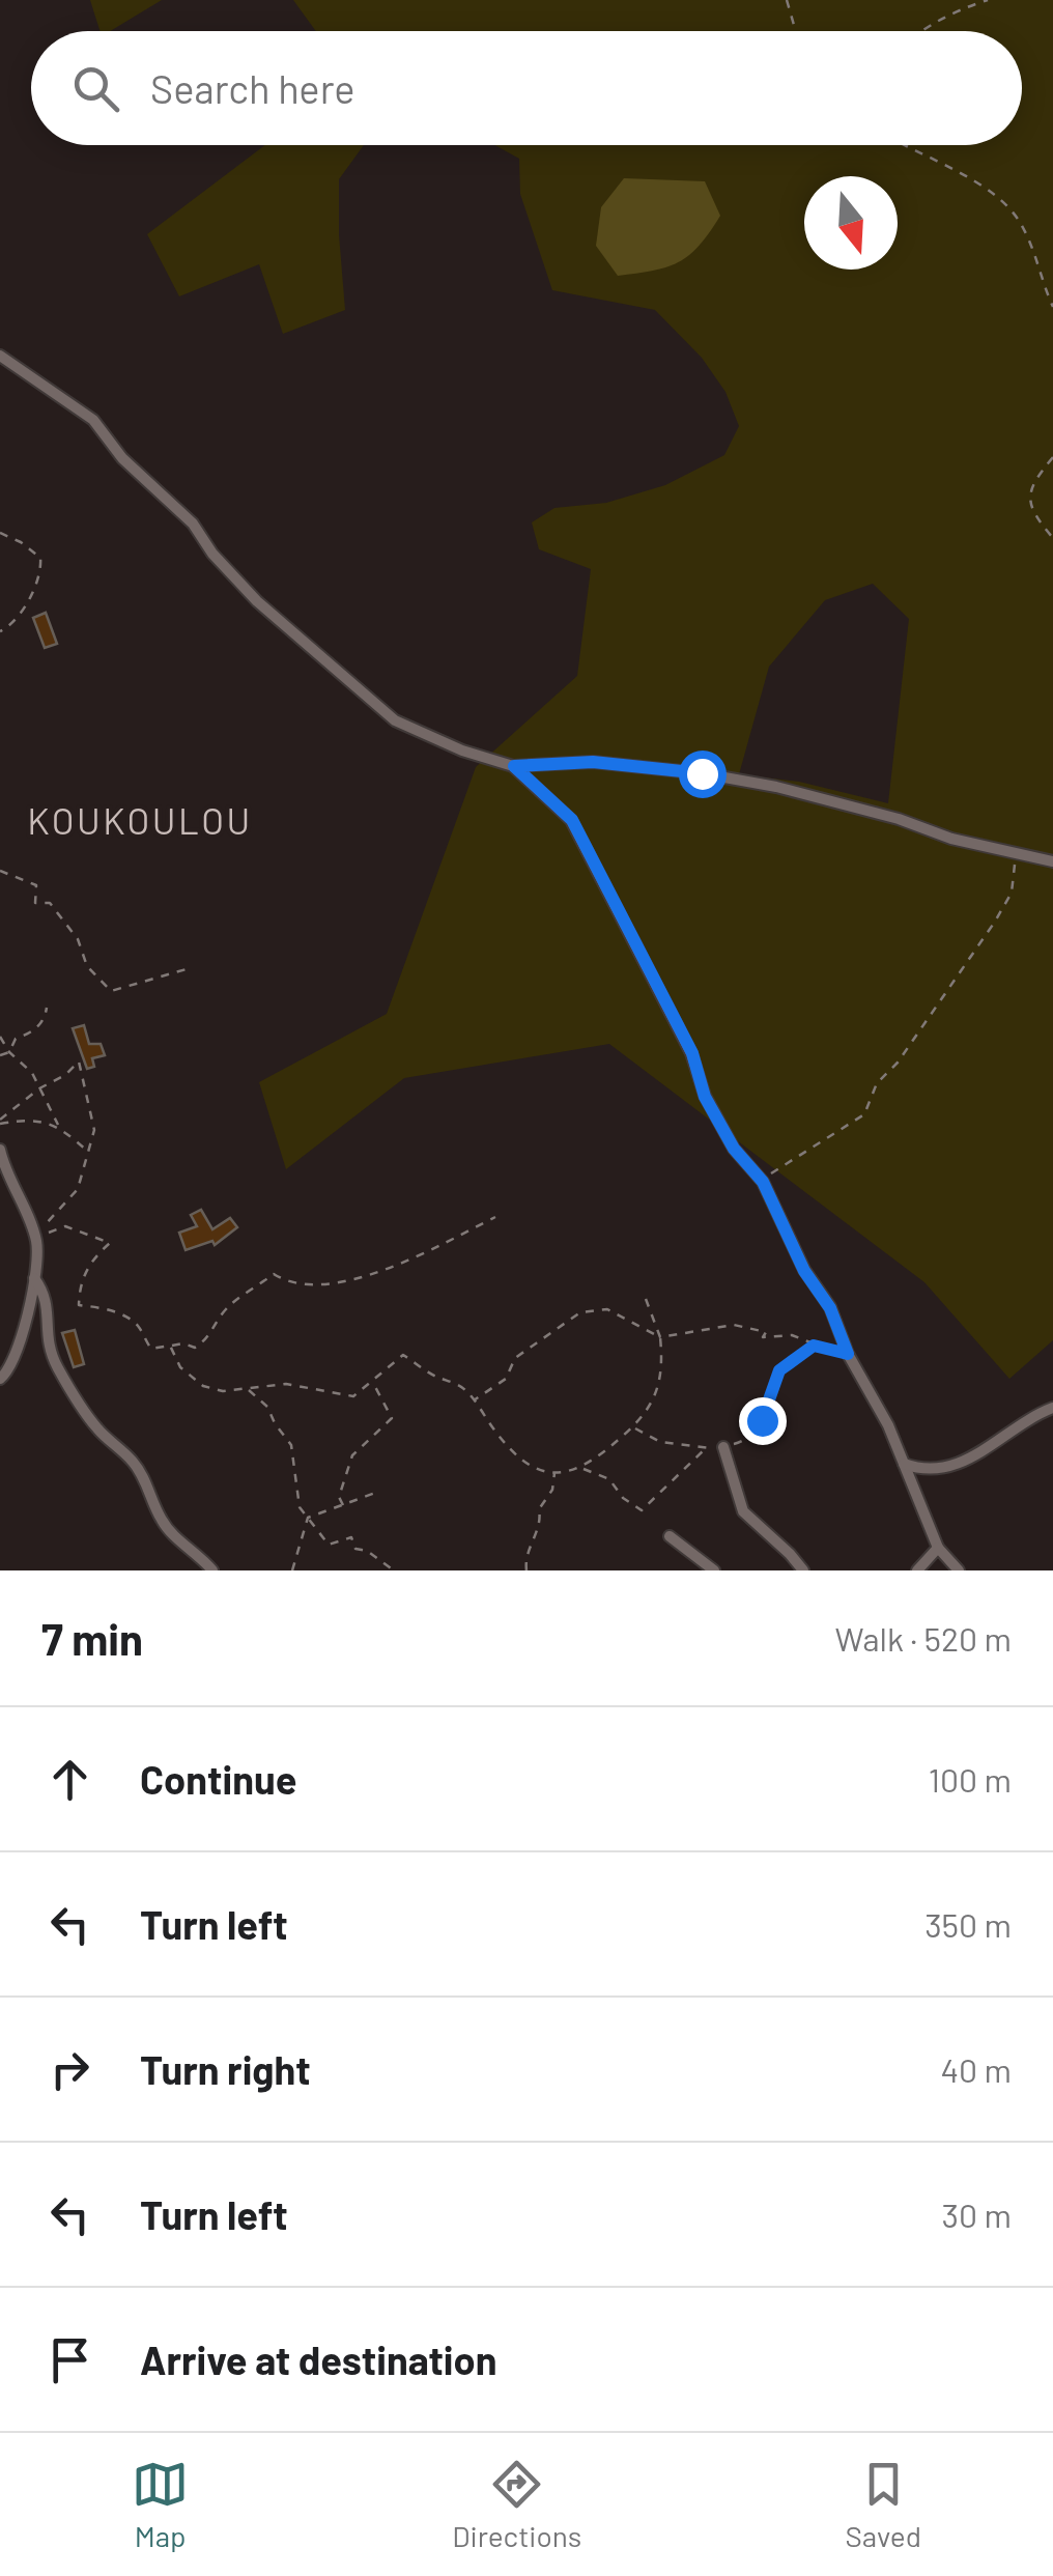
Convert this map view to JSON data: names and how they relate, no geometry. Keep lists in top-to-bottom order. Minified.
{"districts":["KOUKOULOU"],"north":"bottom","page":{"search":"Search here","heading":["7 min","Walk · 520 m"],"list":[["Continue","100 m"],["Turn left","350 m"],["Turn right","40 m"],["Turn left","30 m"],"Arrive at destination"],"nav":["Map","Directions","Saved"]}}
